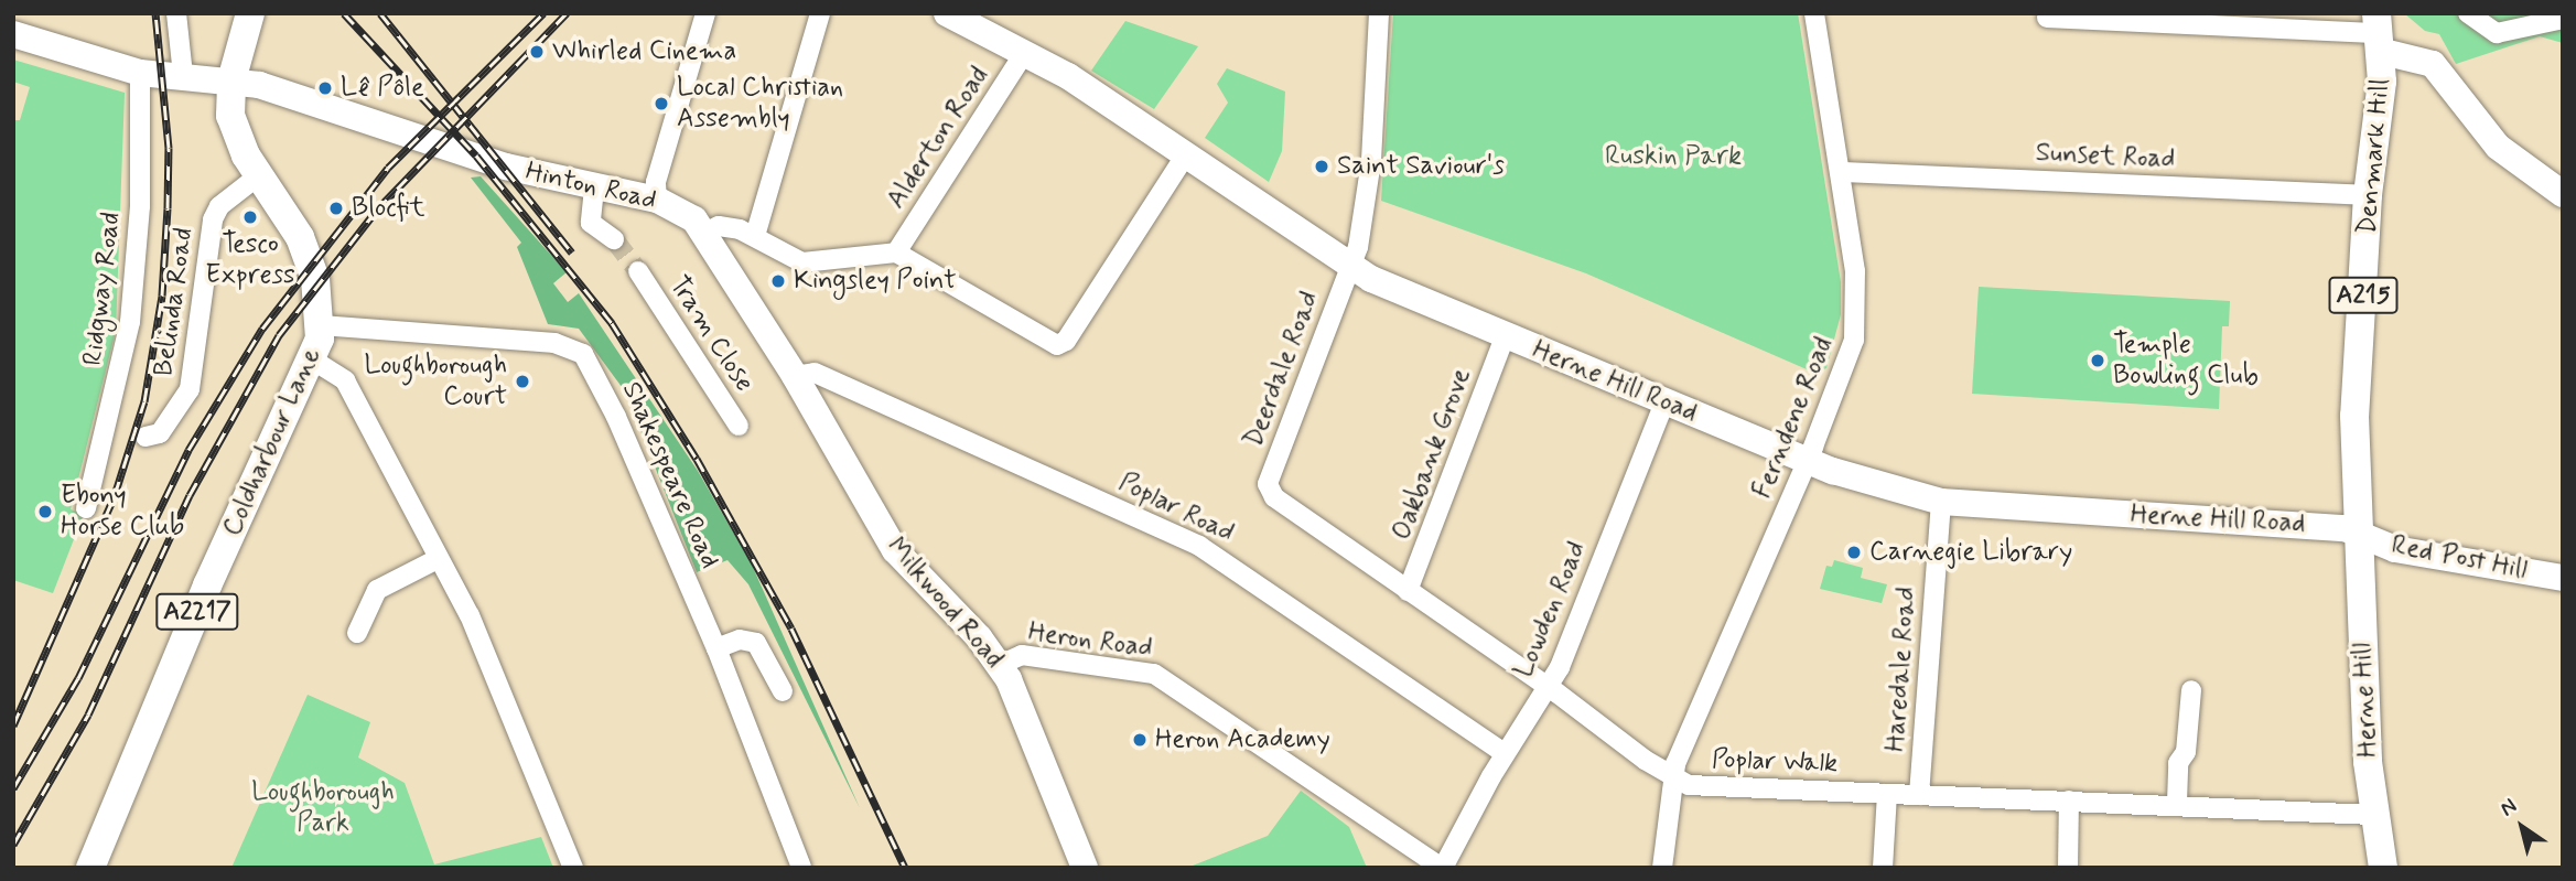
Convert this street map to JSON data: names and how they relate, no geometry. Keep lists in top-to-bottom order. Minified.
{"streets":{"main road":["Denmark Hill","A215","Coldharbour Lane","A2217","Herne Hill"],"street":["Alderton Road","Sunset Road","Hinton Road","Ridgway Road","Belinda Road","Tram Close","Deerdale Road","Herne Hill Road","Ferndene Road","Oakbank Grove","Shakespeare Road","Poplar Road","Red Post Hill","Milkwood Road","Lowden Road","Heron Road","Haredale Road","Poplar Walk"]},"crossings":[["Alderton Road","Herne Hill Road"],["Sunset Road","Denmark Hill"],["Sunset Road","Ferndene Road"],["Denmark Hill","Herne Hill Road"],["Denmark Hill","Red Post Hill"],["Denmark Hill","Herne Hill"],["Hinton Road","Ridgway Road"],["Hinton Road","Coldharbour Lane"],["Hinton Road","Milkwood Road"],["Belinda Road","Coldharbour Lane"],["Deerdale Road","Herne Hill Road"],["Deerdale Road","Poplar Walk"],["Herne Hill Road","Ferndene Road"],["Herne Hill Road","Oakbank Grove"],["Herne Hill Road","Red Post Hill"],["Herne Hill Road","Lowden Road"],["Herne Hill Road","Haredale Road"],["Herne Hill Road","Herne Hill"],["Ferndene Road","Poplar Walk"],["Coldharbour Lane","Shakespeare Road"],["Oakbank Grove","Poplar Walk"],["Poplar Road","Milkwood Road"],["Poplar Road","Lowden Road"],["Red Post Hill","Herne Hill"],["Milkwood Road","Heron Road"],["Lowden Road","Heron Road"],["Lowden Road","Poplar Walk"],["Haredale Road","Poplar Walk"],["Herne Hill","Poplar Walk"]],"parks":["Ruskin Park","Loughborough Park"],"places":["Whirled Cinema","Lê Pôle","Local Christian Assembly","Saint Saviour's","Blocfit","Tesco Express","Kingsley Point","Temple Bowling Club","Loughborough Court","Ebony Horse Club","Carnegie Library","Heron Academy"],"north":"top left"}
